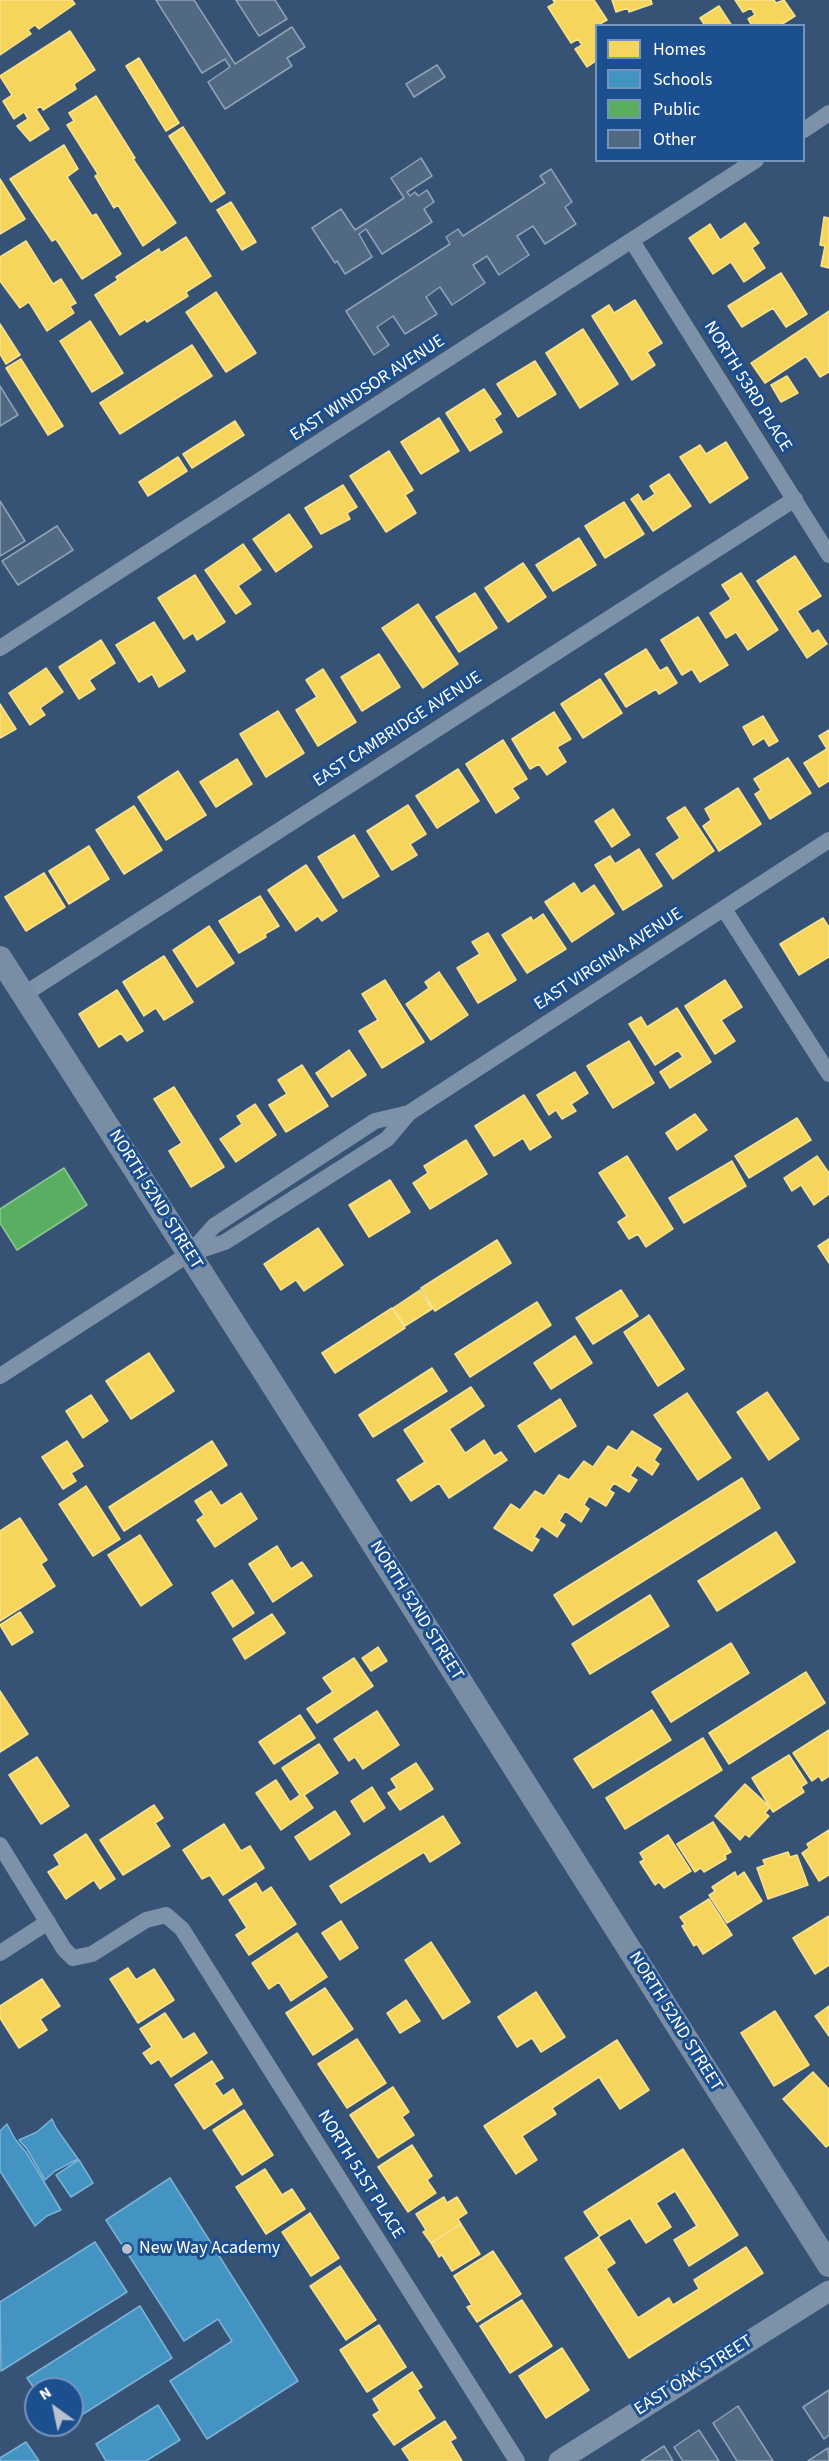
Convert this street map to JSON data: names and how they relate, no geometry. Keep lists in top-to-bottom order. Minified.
{"streets":{"main road":["NORTH 52ND STREET"],"street":["NORTH 53RD PLACE","EAST WINDSOR AVENUE","EAST CAMBRIDGE AVENUE","EAST VIRGINIA AVENUE","NORTH 51ST PLACE","EAST OAK STREET"]},"crossings":[["NORTH 53RD PLACE","EAST WINDSOR AVENUE"],["NORTH 53RD PLACE","EAST CAMBRIDGE AVENUE"],["EAST CAMBRIDGE AVENUE","NORTH 52ND STREET"],["EAST VIRGINIA AVENUE","NORTH 52ND STREET"]],"places":["New Way Academy"],"legend":["Homes","Schools","Public","Other"],"north":"top left"}
